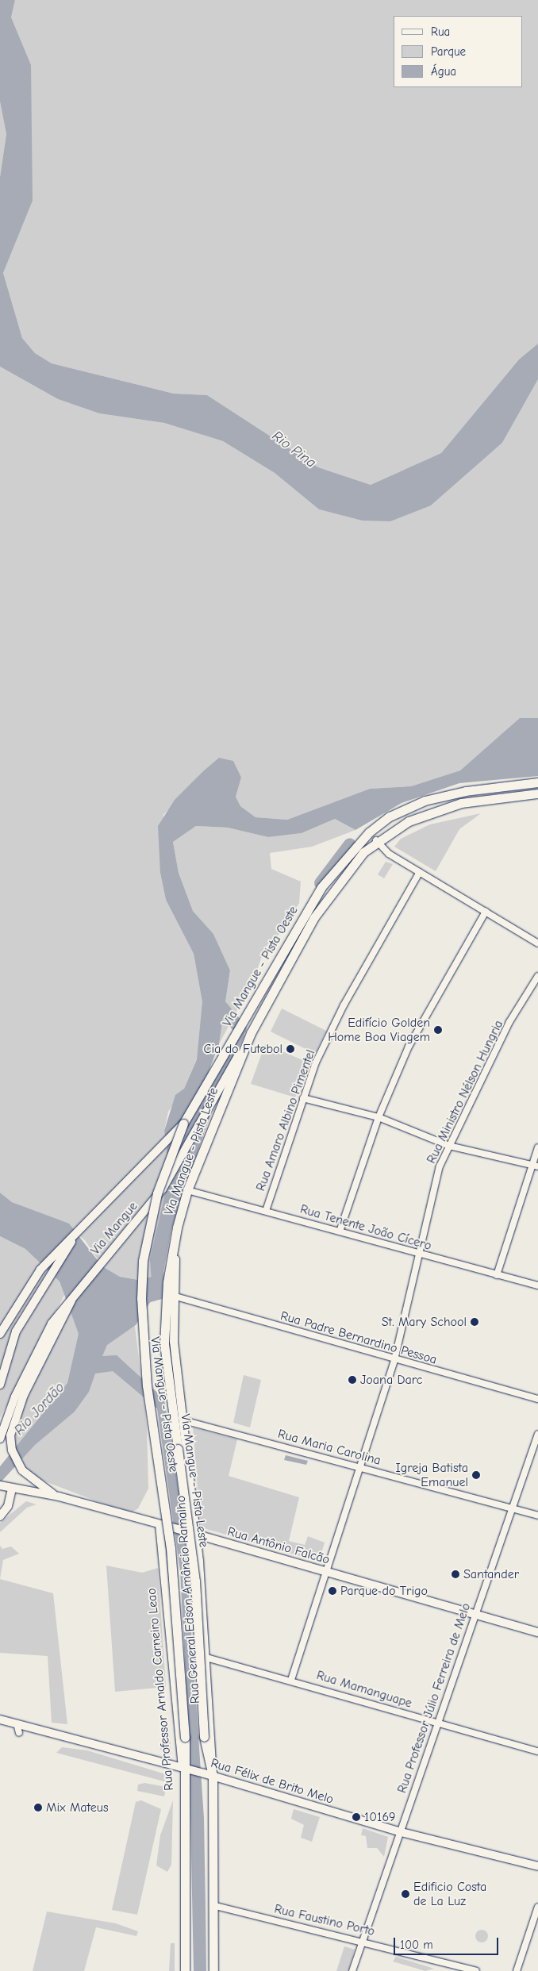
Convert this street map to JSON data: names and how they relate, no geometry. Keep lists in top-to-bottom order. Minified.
{"streets":{"main road":["Via Mangue - Pista Oeste","Via Mangue - Pista Leste","Via Mangue","Rua Antônio Falcão","Rua General Edson Amâncio Ramalho","Rua Professor Arnaldo Carneiro Leao","Rua Félix de Brito Melo"],"street":["Rua Ministro Nélson Hungria","Rua Amaro Albino Pimentel","Rua Tenente João Cícero","Rua Padre Bernardino Pessoa","Rua Maria Carolina","Rua Mamanguape","Rua Professor Júlio Ferreira de Melo","Rua Faustino Porto"]},"crossings":[["Via Mangue - Pista Oeste","Via Mangue"],["Via Mangue - Pista Oeste","Rua Professor Arnaldo Carneiro Leao"],["Via Mangue - Pista Oeste","Rua Félix de Brito Melo"],["Rua Ministro Nélson Hungria","Rua Tenente João Cícero"],["Rua Ministro Nélson Hungria","Rua Padre Bernardino Pessoa"],["Rua Ministro Nélson Hungria","Rua Maria Carolina"],["Rua Ministro Nélson Hungria","Rua Antônio Falcão"],["Rua Ministro Nélson Hungria","Rua Mamanguape"],["Rua Amaro Albino Pimentel","Rua Tenente João Cícero"],["Via Mangue - Pista Leste","Rua Tenente João Cícero"],["Via Mangue - Pista Leste","Via Mangue"],["Via Mangue - Pista Leste","Rua General Edson Amâncio Ramalho"],["Via Mangue - Pista Leste","Rua Félix de Brito Melo"],["Rua Padre Bernardino Pessoa","Rua General Edson Amâncio Ramalho"],["Rua Maria Carolina","Rua General Edson Amâncio Ramalho"],["Rua Maria Carolina","Rua Professor Júlio Ferreira de Melo"],["Rua Antônio Falcão","Rua General Edson Amâncio Ramalho"],["Rua Antônio Falcão","Rua Professor Arnaldo Carneiro Leao"],["Rua Antônio Falcão","Rua Professor Júlio Ferreira de Melo"],["Rua General Edson Amâncio Ramalho","Rua Mamanguape"],["Rua General Edson Amâncio Ramalho","Rua Félix de Brito Melo"],["Rua General Edson Amâncio Ramalho","Rua Faustino Porto"],["Rua Professor Arnaldo Carneiro Leao","Rua Félix de Brito Melo"],["Rua Mamanguape","Rua Professor Júlio Ferreira de Melo"],["Rua Professor Júlio Ferreira de Melo","Rua Félix de Brito Melo"],["Rua Professor Júlio Ferreira de Melo","Rua Faustino Porto"]],"water":["Rio Pina","Rio Jordão"],"places":["Edifício Golden Home Boa Viagem","Cia do Futebol","St. Mary School","Joana Darc","Igreja Batista Emanuel","Santander","Parque do Trigo","Mix Mateus","10169","Edificio Costa de La Luz"],"legend":["Rua","Parque","Água"],"scale_bar":"100 m"}
